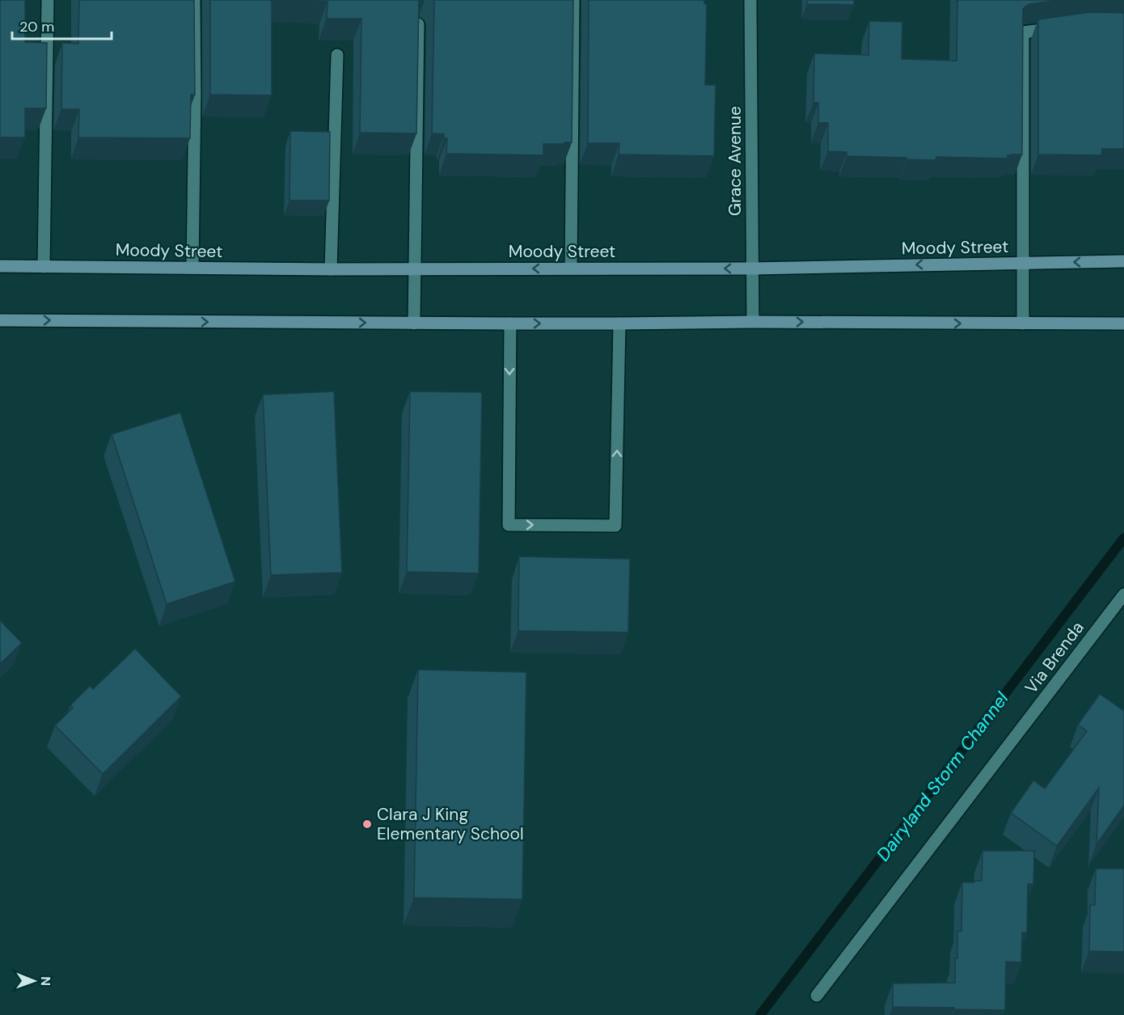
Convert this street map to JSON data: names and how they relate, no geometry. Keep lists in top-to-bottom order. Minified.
{"streets":{"main road":["Moody Street"],"street":["Grace Avenue","Via Brenda"]},"crossings":[["Grace Avenue","Moody Street"]],"water":["Dairyland Storm Channel"],"places":["Clara J King Elementary School"],"scale_bar":"20 m","north":"right"}
